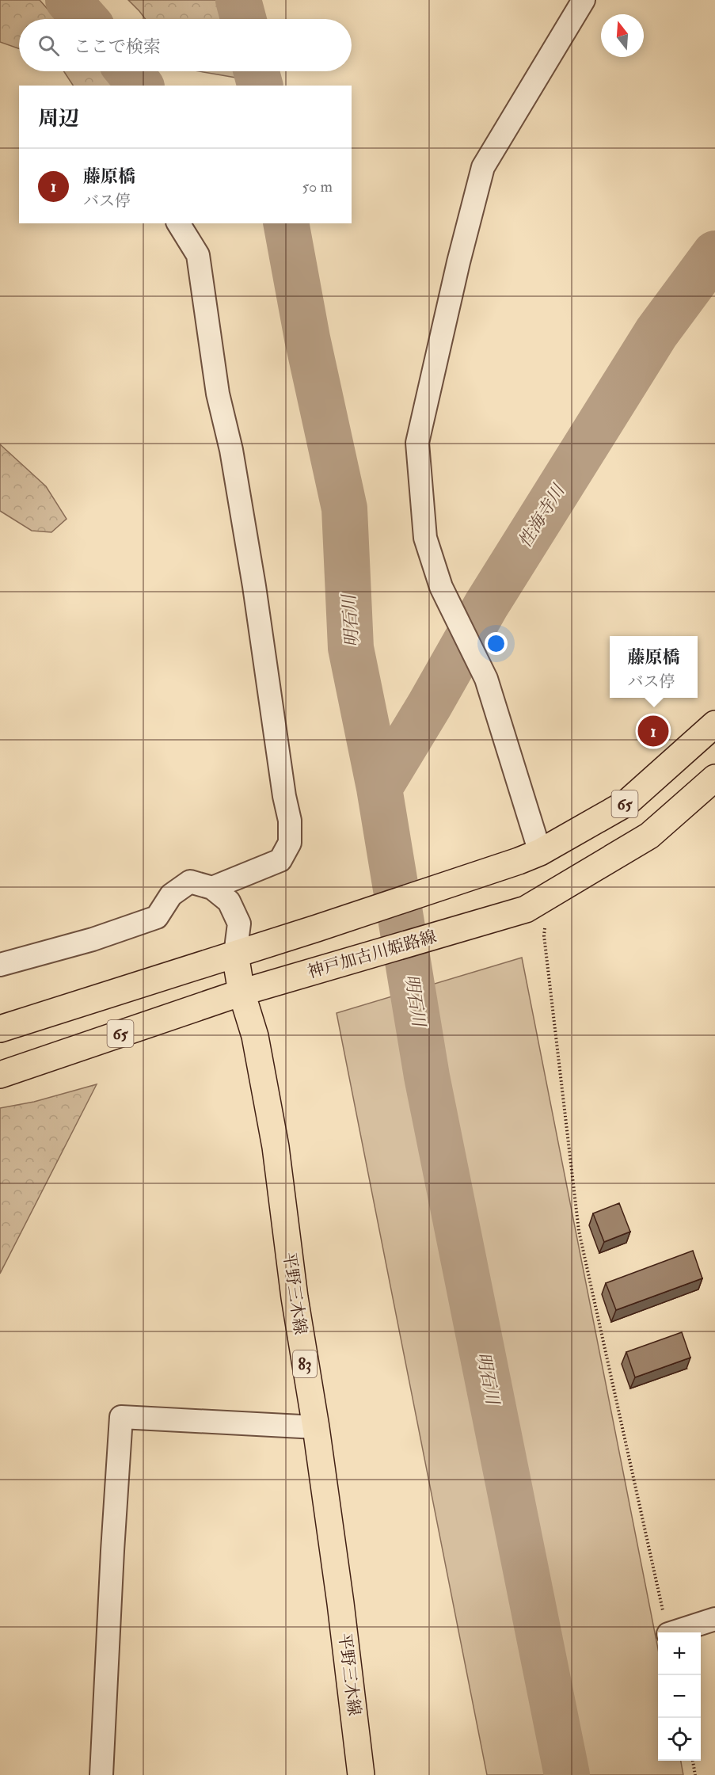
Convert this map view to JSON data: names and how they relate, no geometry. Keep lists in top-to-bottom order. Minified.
{"streets":{"main road":["65","神戸加古川姫路線","平野三木線","83"]},"crossings":[["65","平野三木線"],["神戸加古川姫路線","平野三木線"]],"water":["性海寺川","明石川"],"north":"top","page":{"search":"ここで検索","heading":"周辺","list":[{"mark":"1","name":"藤原橋","note":"バス停","value":"50 m"}],"popup":["藤原橋","バス停"],"pins":"1","map_buttons":["+","−"]}}
